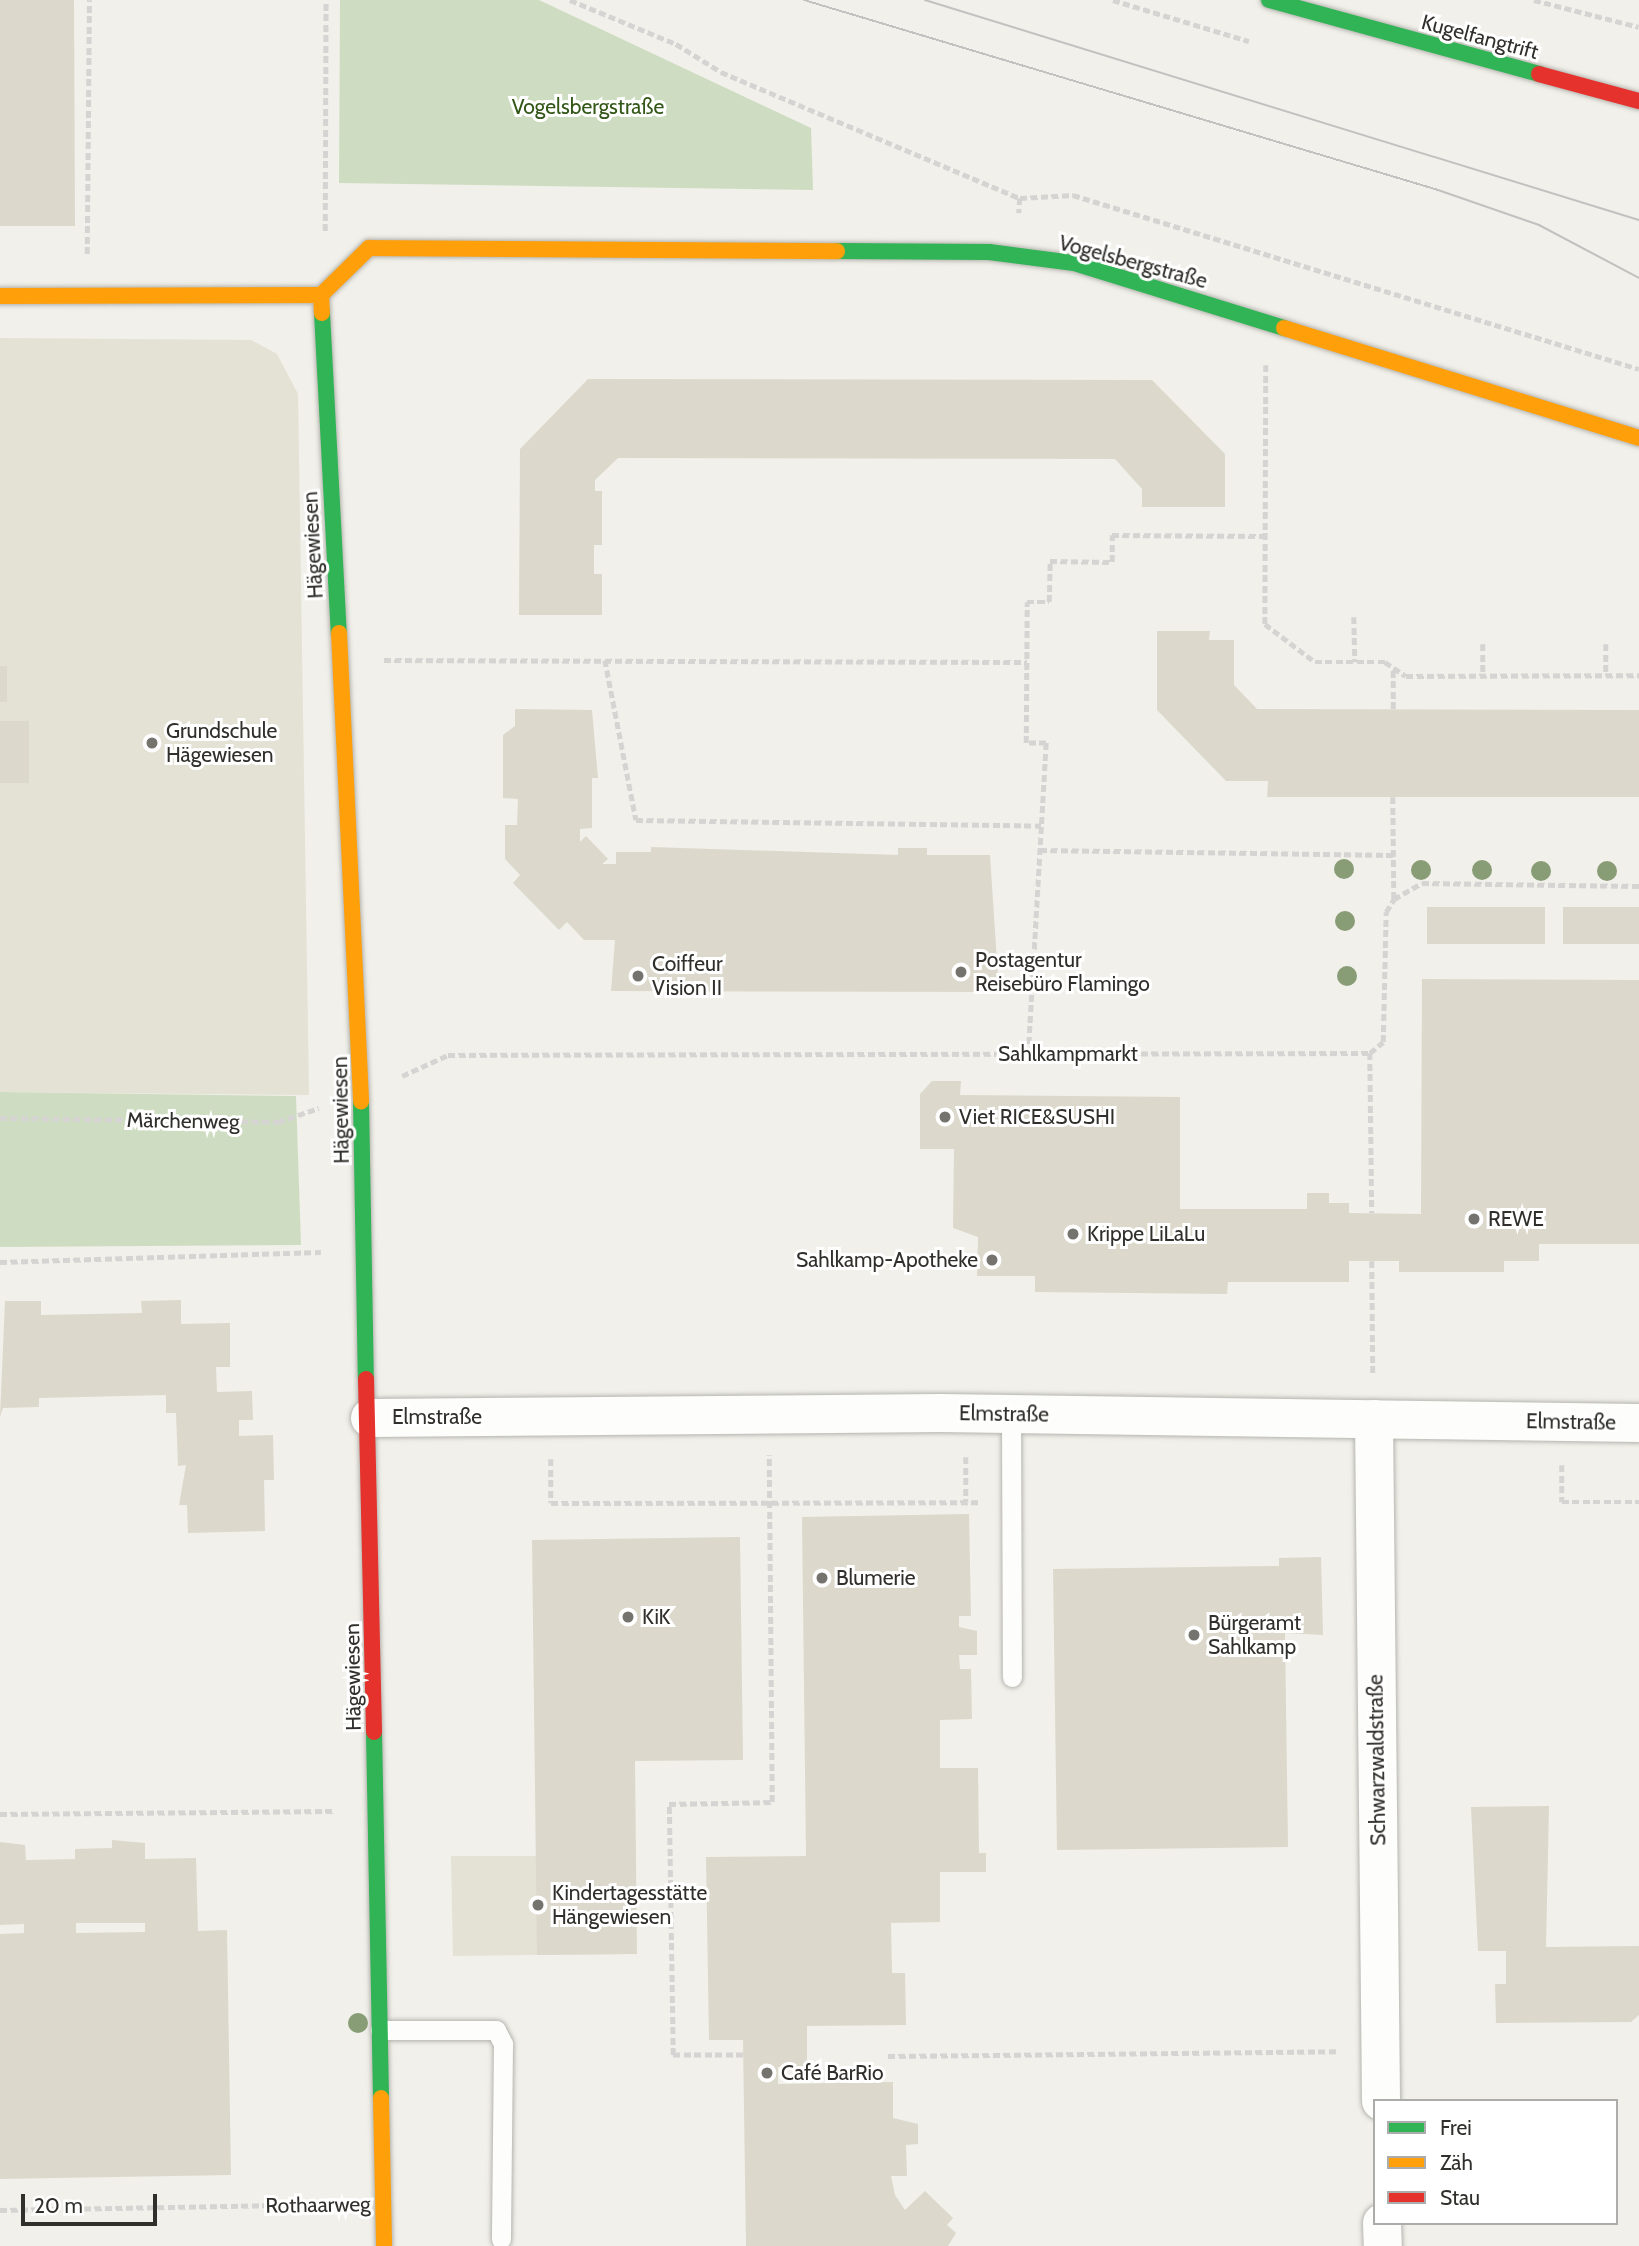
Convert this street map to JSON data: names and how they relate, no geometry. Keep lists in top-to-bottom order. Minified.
{"streets":{"street":["Kugelfangtrift","Vogelsbergstraße","Hägewiesen","Elmstraße","Schwarzwaldstraße"],"path":["Sahlkampmarkt","Märchenweg","Rothaarweg"]},"crossings":[["Vogelsbergstraße","Hägewiesen"],["Hägewiesen","Sahlkampmarkt"],["Hägewiesen","Märchenweg"],["Hägewiesen","Elmstraße"],["Hägewiesen","Rothaarweg"],["Sahlkampmarkt","Märchenweg"],["Elmstraße","Schwarzwaldstraße"]],"parks":["Vogelsbergstraße"],"places":["Grundschule Hägewiesen","Postagentur Reisebüro Flamingo","Coiffeur Vision II","Viet RICE&SUSHI","REWE","Krippe LiLaLu","Sahlkamp-Apotheke","Blumerie","KiK","Bürgeramt Sahlkamp","Kindertagesstätte Hängewiesen","Café BarRio"],"legend":["Frei","Zäh","Stau"],"scale_bar":"20 m"}
